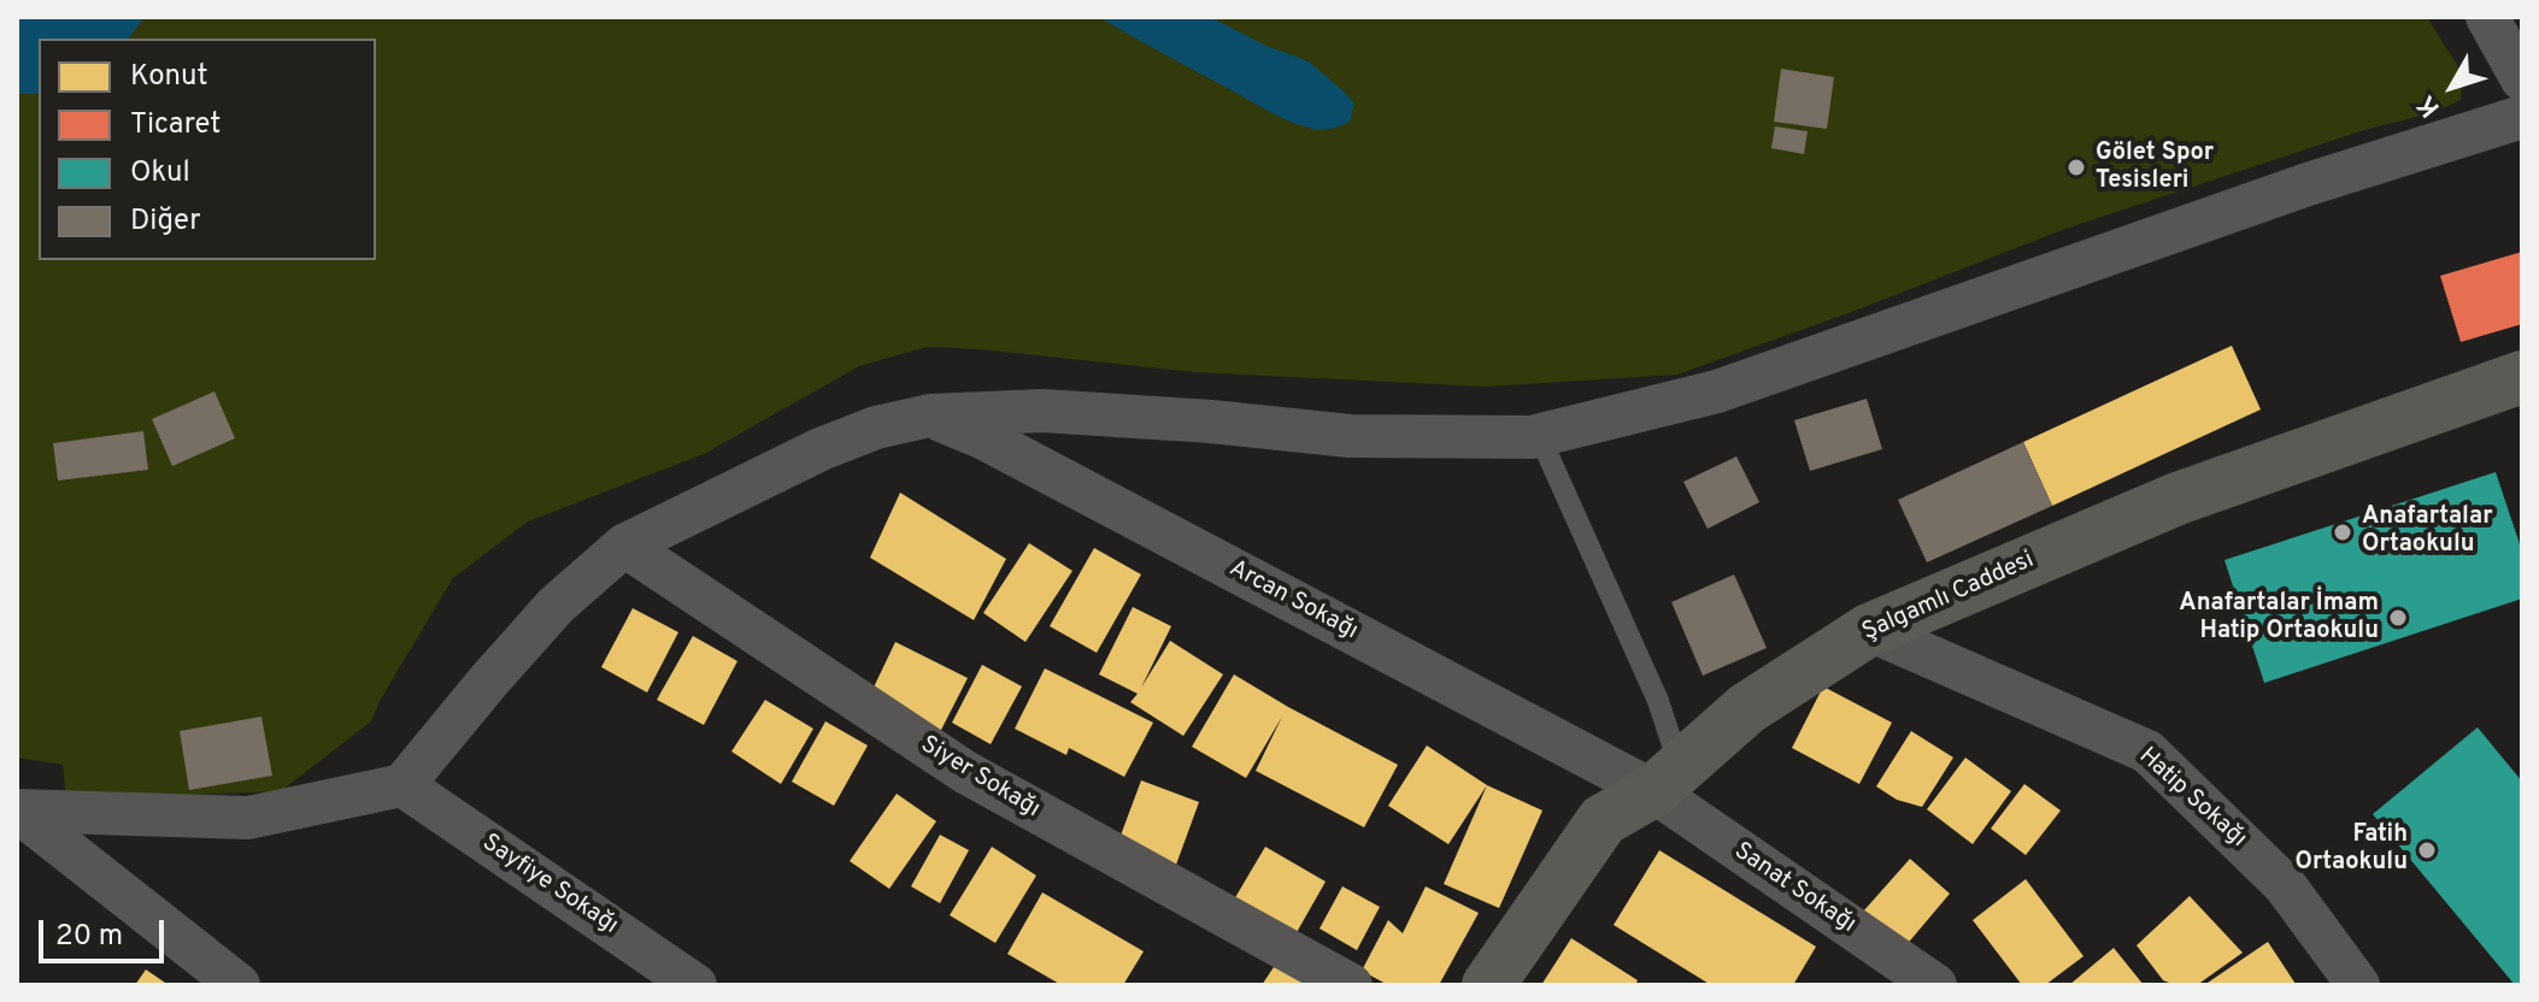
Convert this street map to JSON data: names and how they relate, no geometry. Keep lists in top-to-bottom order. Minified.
{"streets":{"street":["Şalgamlı Caddesi","Arcan Sokağı","Siyer Sokağı","Hatip Sokağı","Sayfiye Sokağı","Sanat Sokağı"]},"crossings":[["Şalgamlı Caddesi","Arcan Sokağı"],["Şalgamlı Caddesi","Hatip Sokağı"],["Şalgamlı Caddesi","Sanat Sokağı"],["Arcan Sokağı","Sanat Sokağı"]],"places":["Gölet Spor Tesisleri","Anafartalar Ortaokulu","Anafartalar İmam Hatip Ortaokulu","Fatih Ortaokulu"],"legend":["Konut","Ticaret","Okul","Diğer"],"scale_bar":"20 m","north":"bottom left"}
